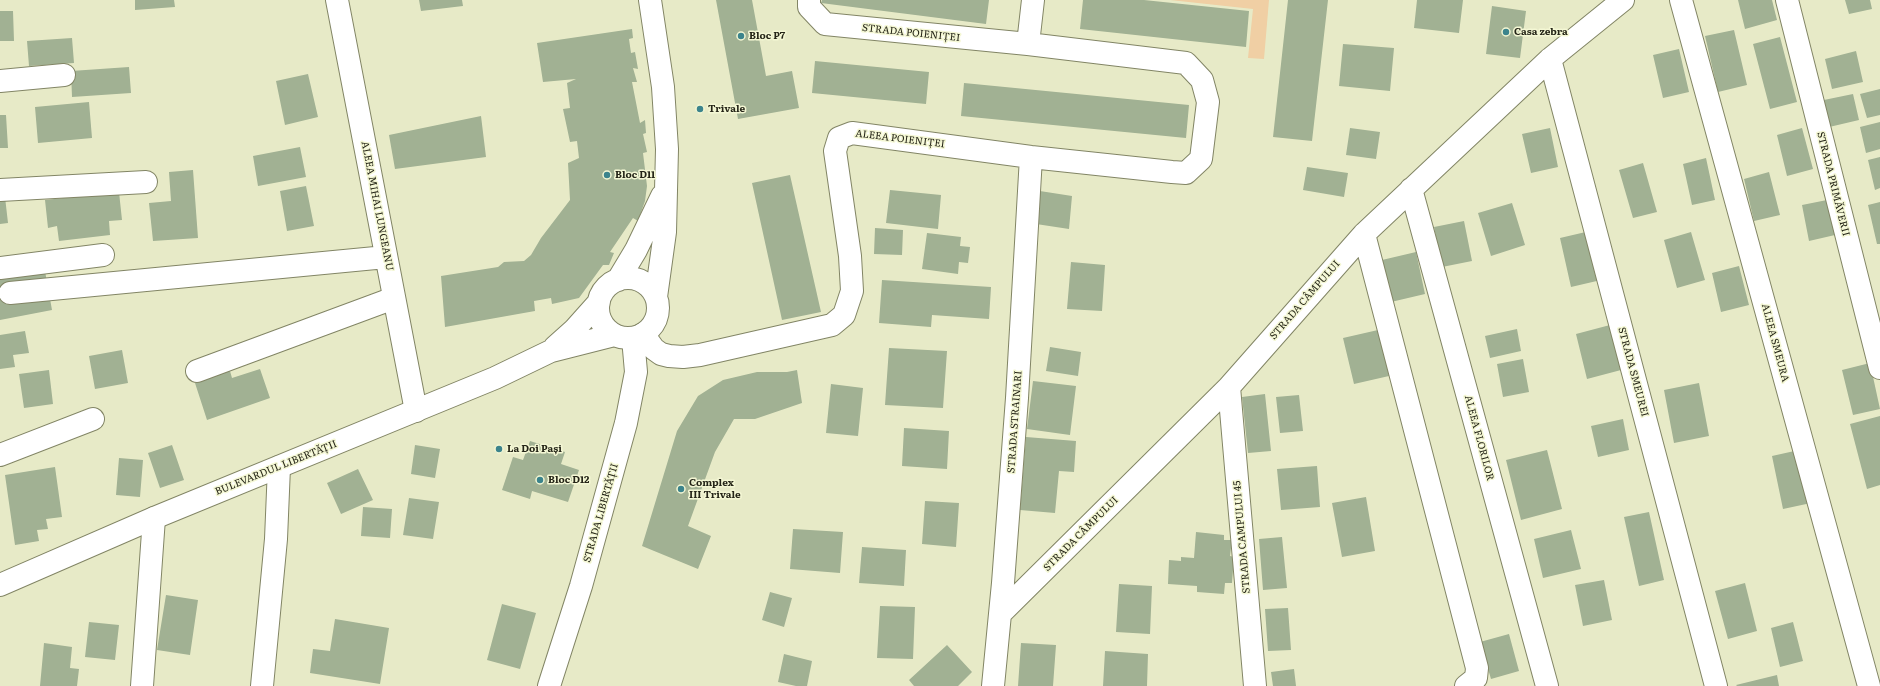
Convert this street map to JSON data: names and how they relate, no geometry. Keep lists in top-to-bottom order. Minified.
{"streets":{"street":["STRADA POIENIȚEI","ALEEA POIENIȚEI","STRADA PRIMĂVERII","ALEEA MIHAI LUNGEANU","STRADA CÂMPULUI","ALEEA SMEURA","STRADA SMEUREI","STRADA STRAINARI","ALEEA FLORILOR","BULEVARDUL LIBERTĂȚII","STRADA LIBERTĂȚII","STRADA CAMPULUI 45"]},"crossings":[["STRADA POIENIȚEI","ALEEA POIENIȚEI"],["ALEEA POIENIȚEI","STRADA STRAINARI"],["ALEEA POIENIȚEI","BULEVARDUL LIBERTĂȚII"],["ALEEA POIENIȚEI","STRADA LIBERTĂȚII"],["ALEEA MIHAI LUNGEANU","BULEVARDUL LIBERTĂȚII"],["STRADA CÂMPULUI","STRADA SMEUREI"],["STRADA CÂMPULUI","STRADA STRAINARI"],["STRADA CÂMPULUI","ALEEA FLORILOR"],["STRADA CÂMPULUI","STRADA CAMPULUI 45"],["BULEVARDUL LIBERTĂȚII","STRADA LIBERTĂȚII"]],"places":["Casa zebra","Bloc P7","Trivale","Bloc D11","La Doi Pași","Bloc D12","Complex III Trivale"]}
